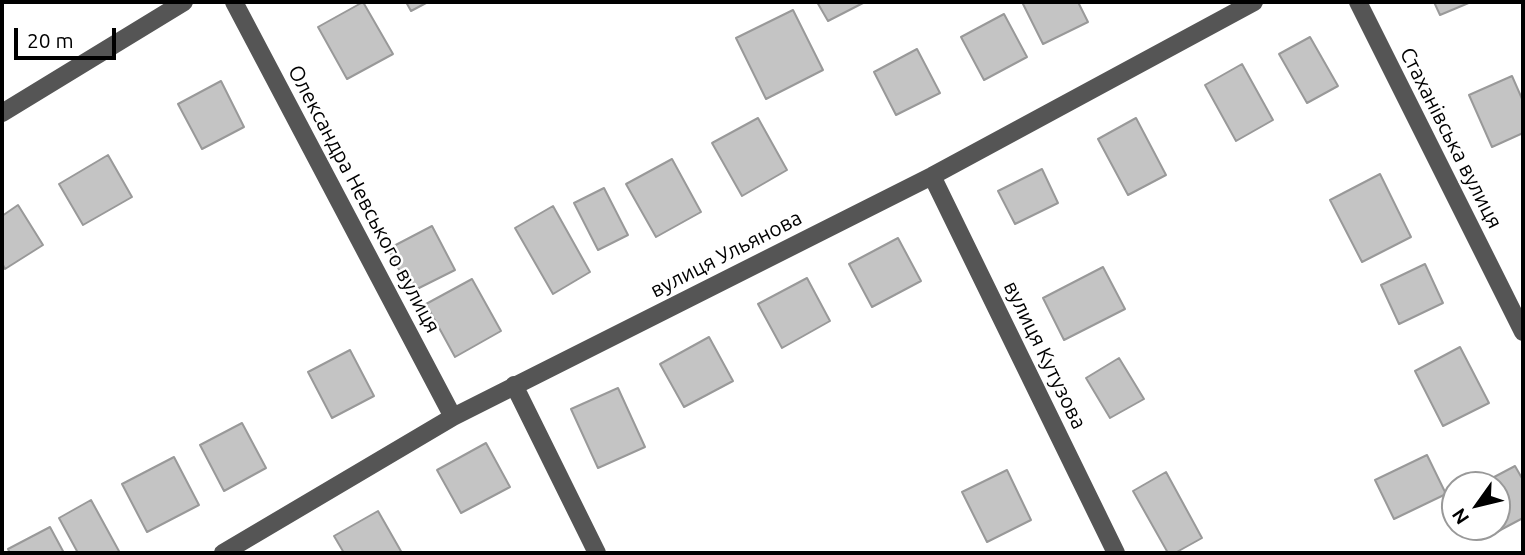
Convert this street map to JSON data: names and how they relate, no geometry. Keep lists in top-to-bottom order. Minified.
{"streets":{"street":["Стаханівська вулиця","Олександра Невського вулиця","вулиця Ульянова","вулиця Кутузова"]},"crossings":[["Олександра Невського вулиця","вулиця Ульянова"],["вулиця Ульянова","вулиця Кутузова"]],"scale_bar":"20 m","north":"bottom left"}
